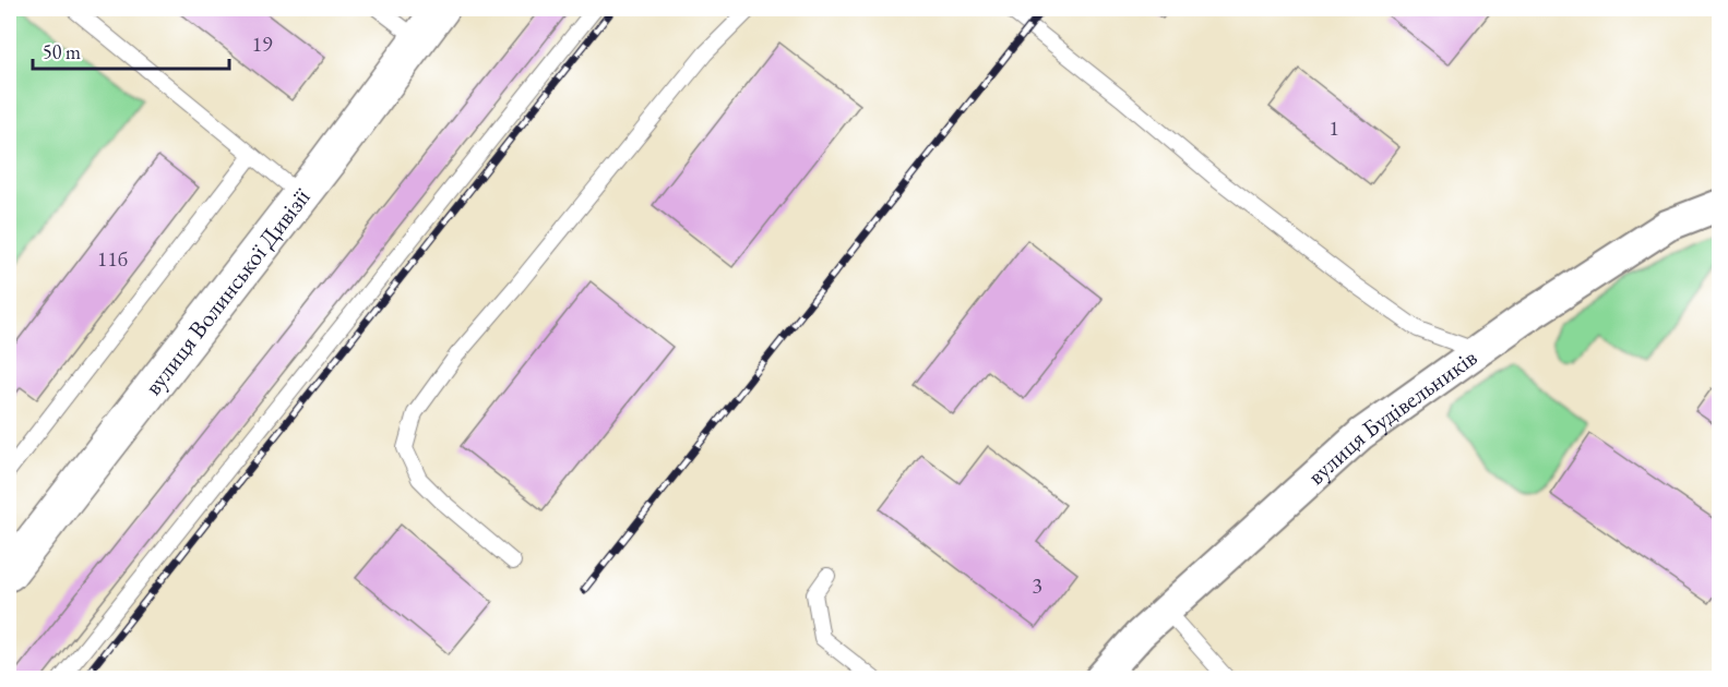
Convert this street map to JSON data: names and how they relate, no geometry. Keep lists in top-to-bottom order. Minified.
{"streets":{"street":["вулиця Волинської Дивізії","вулиця Будівельників"]},"house_numbers":["19","1","11б","3"],"scale_bar":"50 m"}
